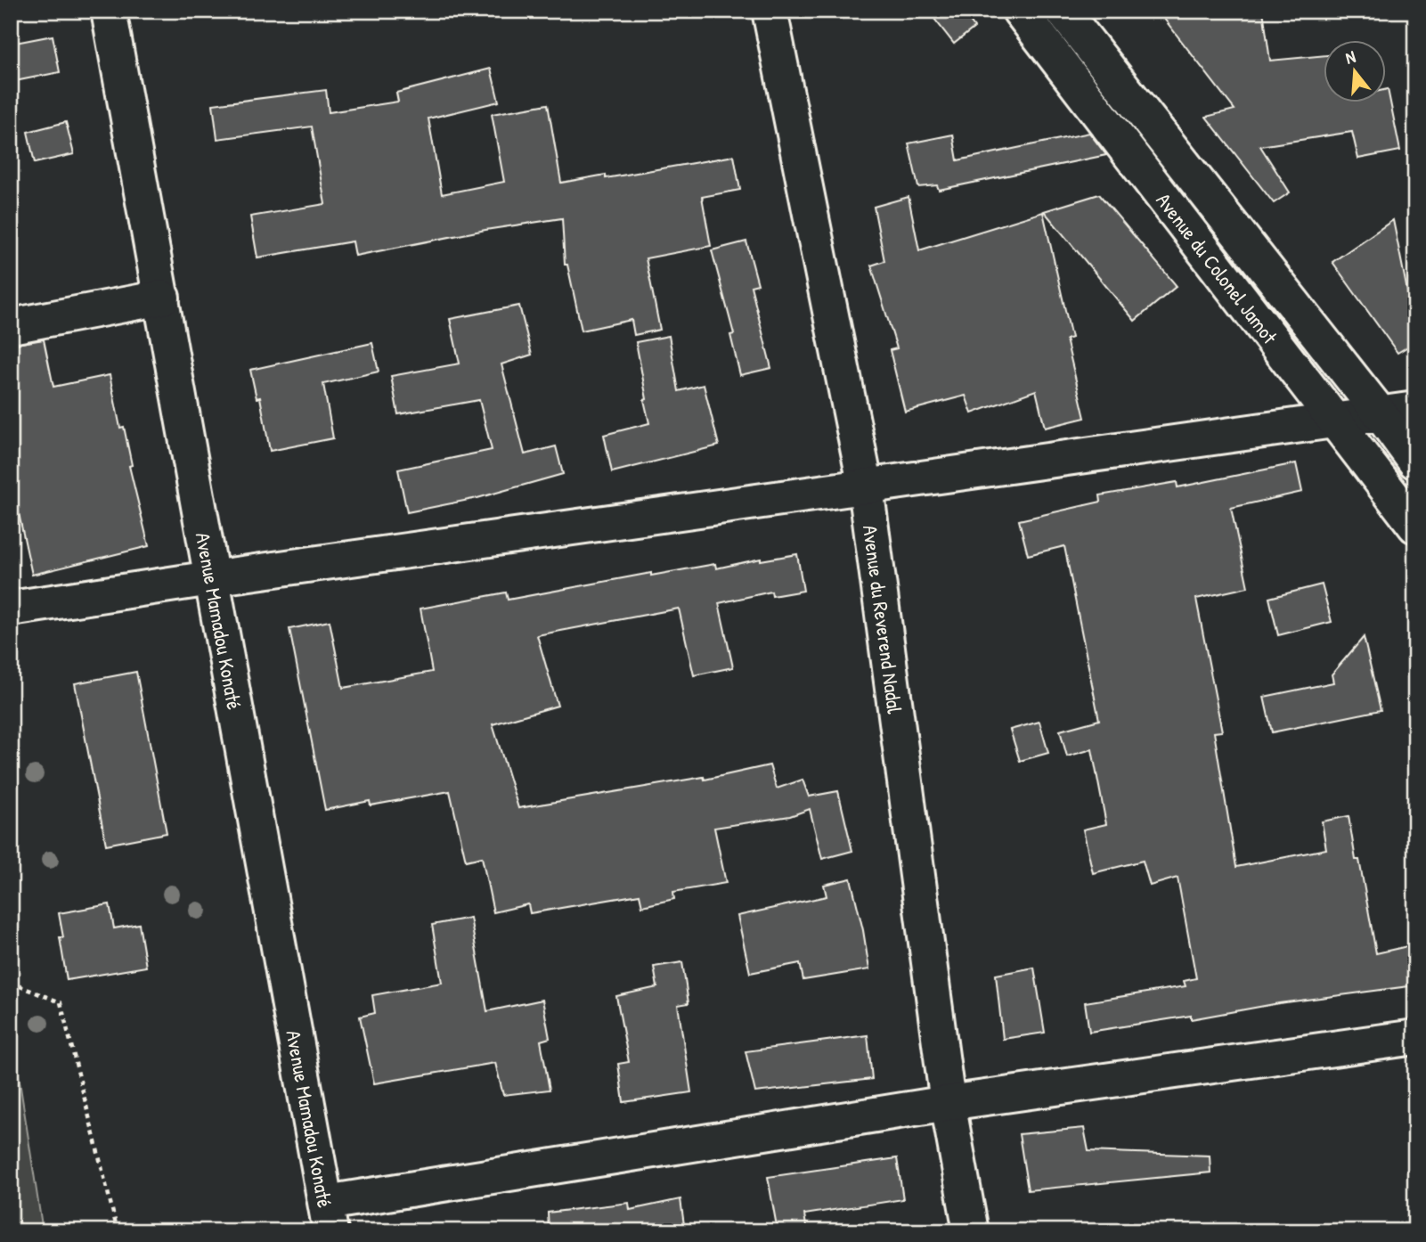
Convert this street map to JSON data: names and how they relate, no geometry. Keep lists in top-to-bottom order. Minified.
{"streets":{"street":["Avenue du Colonel Jamot","Avenue du Reverend Nadal","Avenue Mamadou Konaté"]},"north":"top"}
